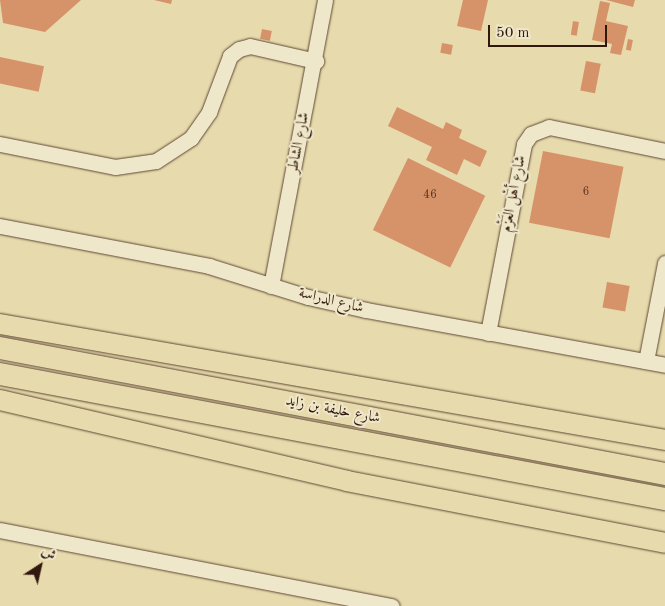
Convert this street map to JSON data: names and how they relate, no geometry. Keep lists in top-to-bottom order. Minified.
{"streets":{"highway":["شارع خليفة بن زايد"],"street":["شارع الشاطر","شارع أهْل العَزْم","شارع الدراسة"]},"crossings":[["شارع الشاطر","شارع الدراسة"],["شارع أهْل العَزْم","شارع الدراسة"]],"house_numbers":["6","46"],"scale_bar":"50 m","north":"top right"}
